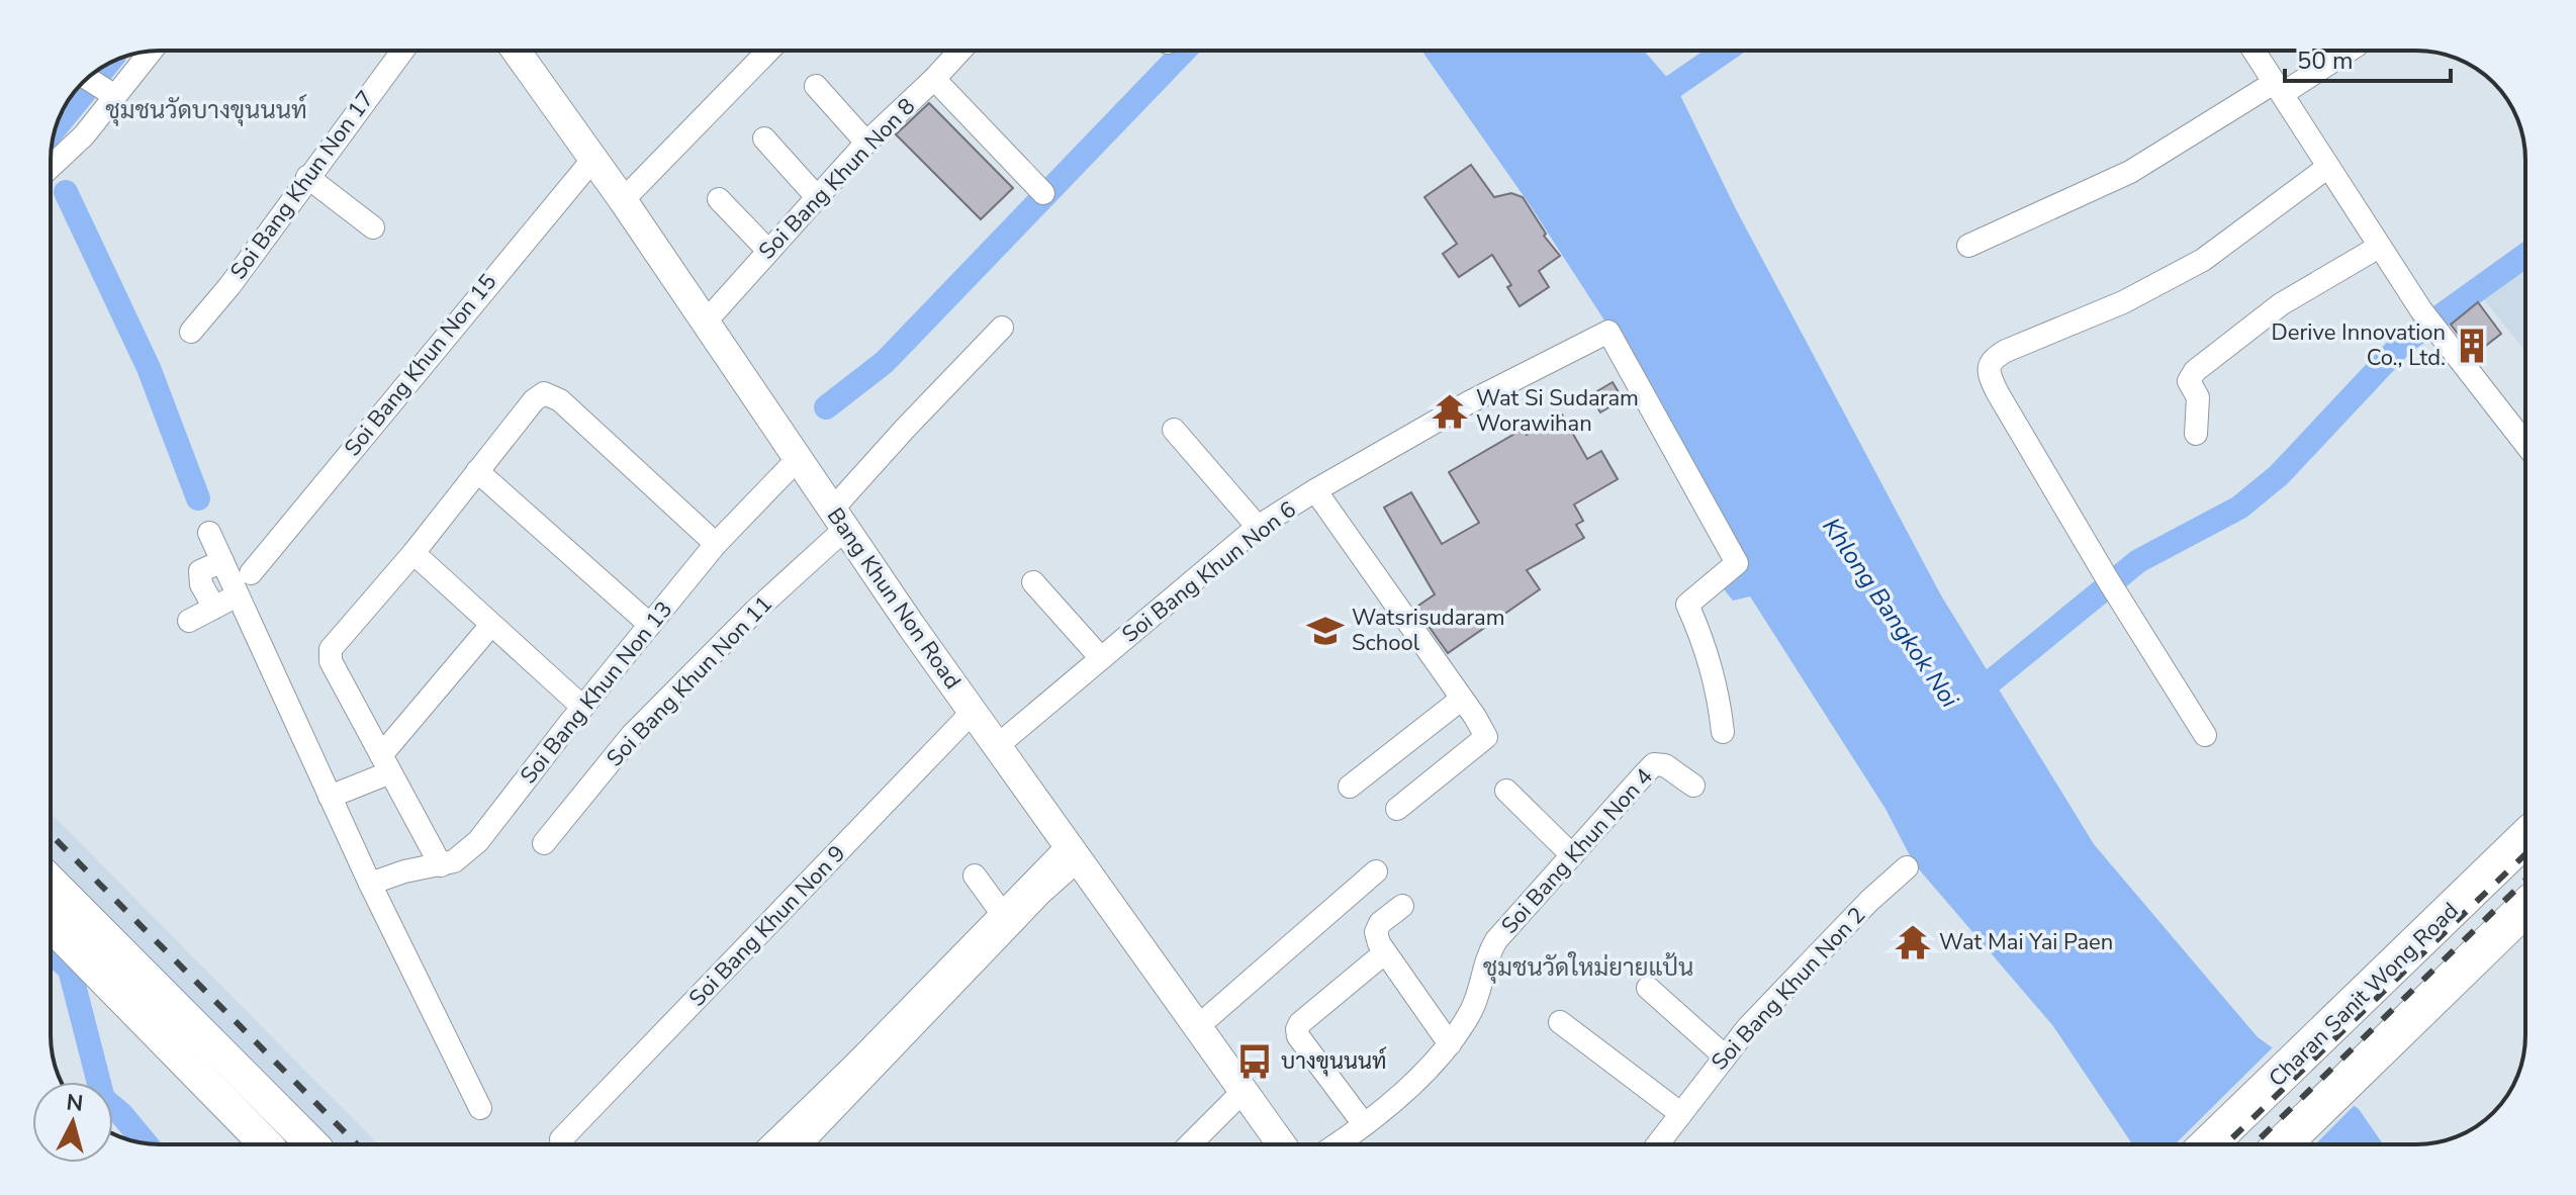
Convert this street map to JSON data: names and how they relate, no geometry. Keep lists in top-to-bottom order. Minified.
{"streets":{"main road":["Charan Sanit Wong Road"],"street":["Soi Bang Khun Non 8","Soi Bang Khun Non 17","Soi Bang Khun Non 15","Soi Bang Khun Non 6","Bang Khun Non Road","Soi Bang Khun Non 11","Soi Bang Khun Non 13","Soi Bang Khun Non 4","Soi Bang Khun Non 9","Soi Bang Khun Non 2"]},"crossings":[["Soi Bang Khun Non 8","Bang Khun Non Road"],["Soi Bang Khun Non 15","Bang Khun Non Road"],["Soi Bang Khun Non 6","Bang Khun Non Road"],["Bang Khun Non Road","Soi Bang Khun Non 11"],["Bang Khun Non Road","Soi Bang Khun Non 13"],["Bang Khun Non Road","Soi Bang Khun Non 9"]],"districts":["ชุมชนวัดบางขุนนนท์","ชุมชนวัดใหม่ยายแป้น"],"water":["Khlong Bangkok Noi"],"places":{"building":["Derive Innovation Co., Ltd."],"temple":["Wat Si Sudaram Worawihan","Wat Mai Yai Paen"],"school or university":["Watsrisudaram School"],"bus stop":["บางขุนนนท์"]},"scale_bar":"50 m","north":"top"}
